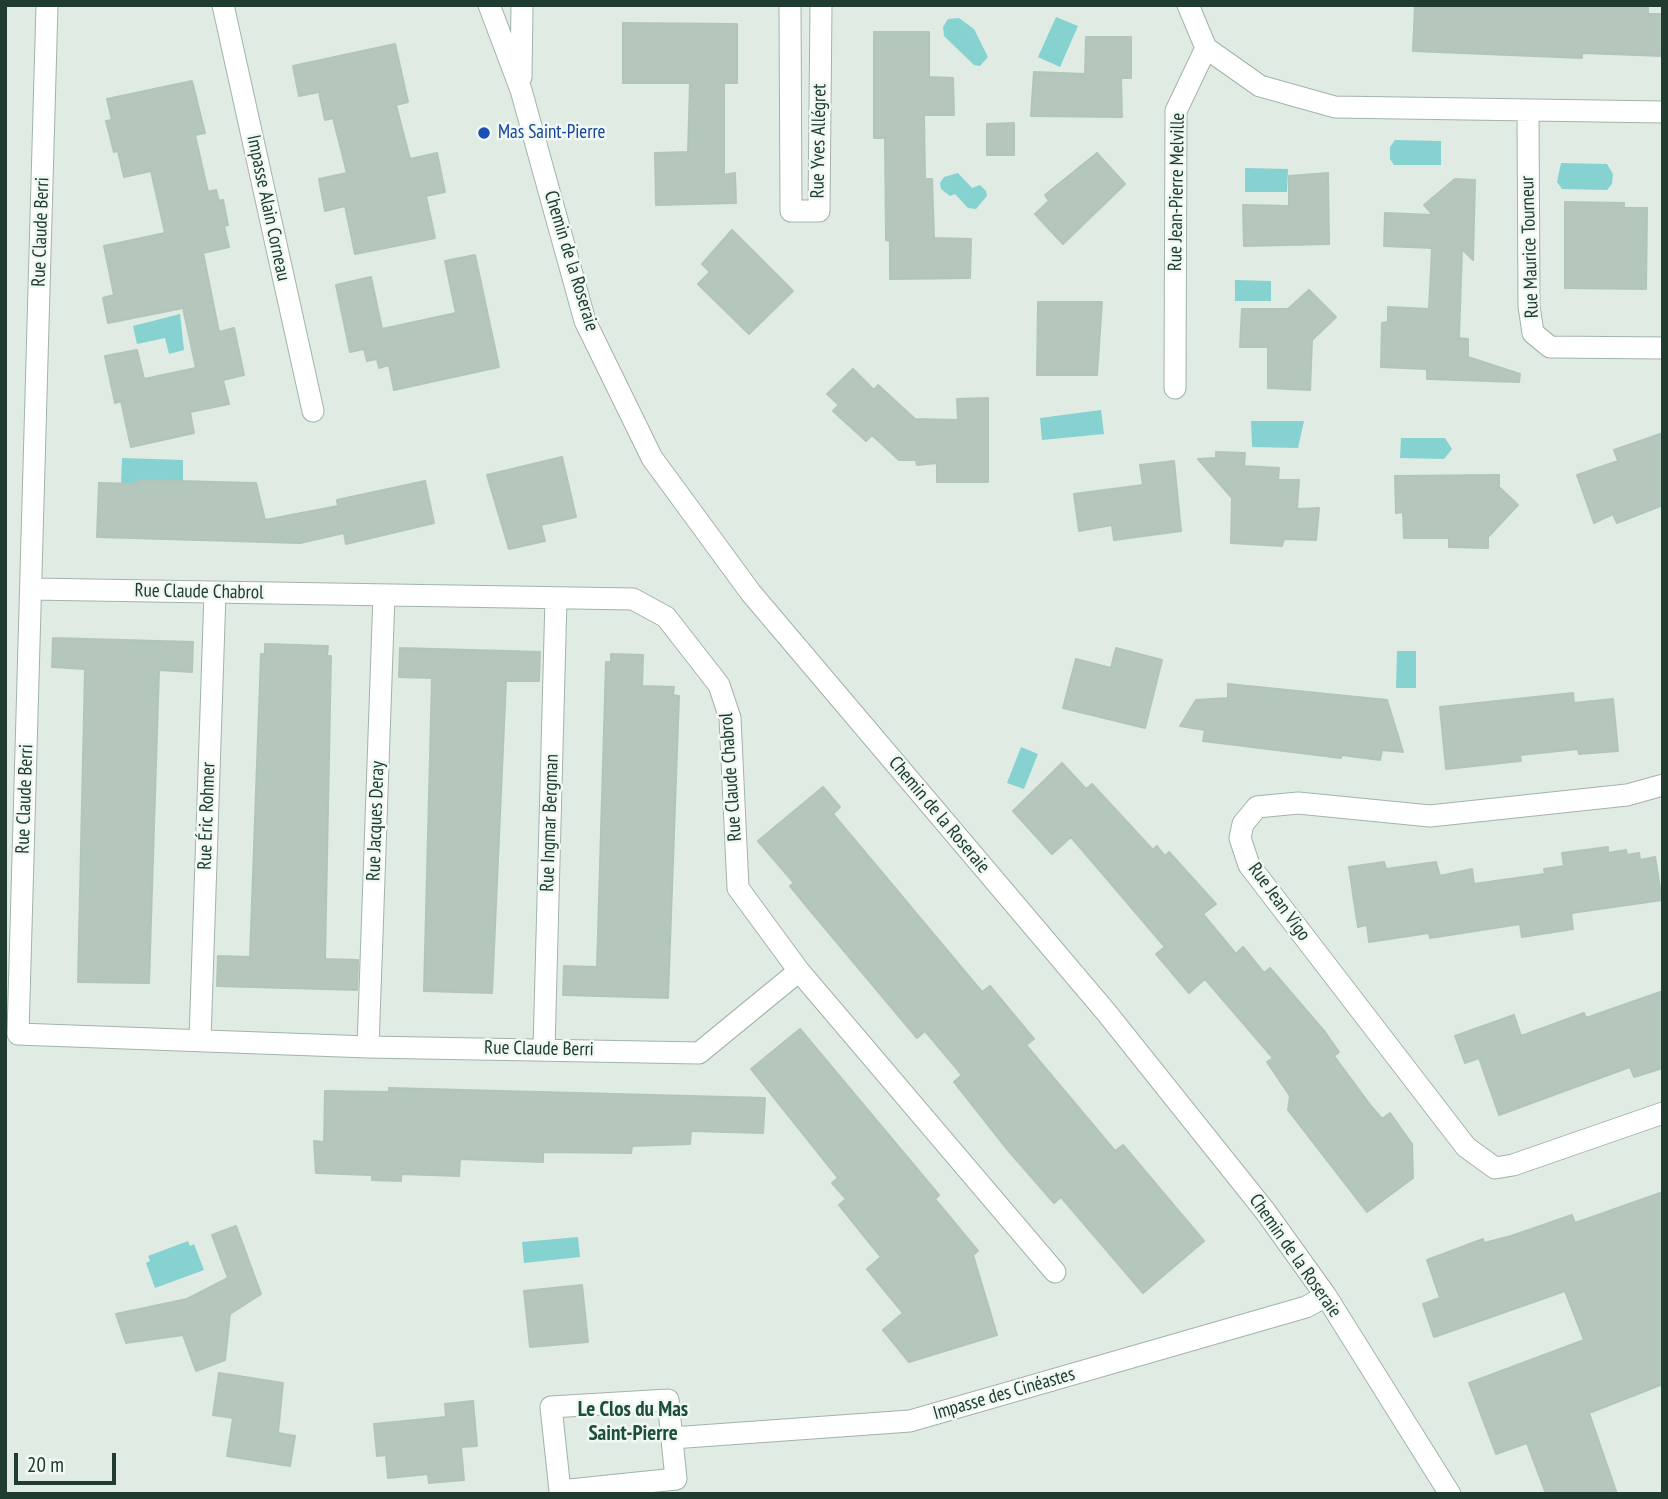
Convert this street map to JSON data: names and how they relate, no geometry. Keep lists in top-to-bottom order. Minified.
{"streets":{"street":["Rue Yves Allégret","Rue Jean-Pierre Melville","Impasse Alain Corneau","Rue Claude Berri","Rue Maurice Tourneur","Chemin de la Roseraie","Rue Claude Chabrol","Rue Éric Rohmer","Rue Jacques Deray","Rue Ingmar Bergman","Rue Jean Vigo","Impasse des Cinéastes"]},"crossings":[["Rue Claude Berri","Rue Claude Chabrol"],["Rue Claude Berri","Rue Éric Rohmer"],["Rue Claude Berri","Rue Jacques Deray"],["Rue Claude Berri","Rue Ingmar Bergman"],["Chemin de la Roseraie","Impasse des Cinéastes"],["Rue Claude Chabrol","Rue Éric Rohmer"],["Rue Claude Chabrol","Rue Jacques Deray"],["Rue Claude Chabrol","Rue Ingmar Bergman"]],"districts":["Le Clos du Mas Saint-Pierre"],"places":["Mas Saint-Pierre"],"scale_bar":"20 m"}
